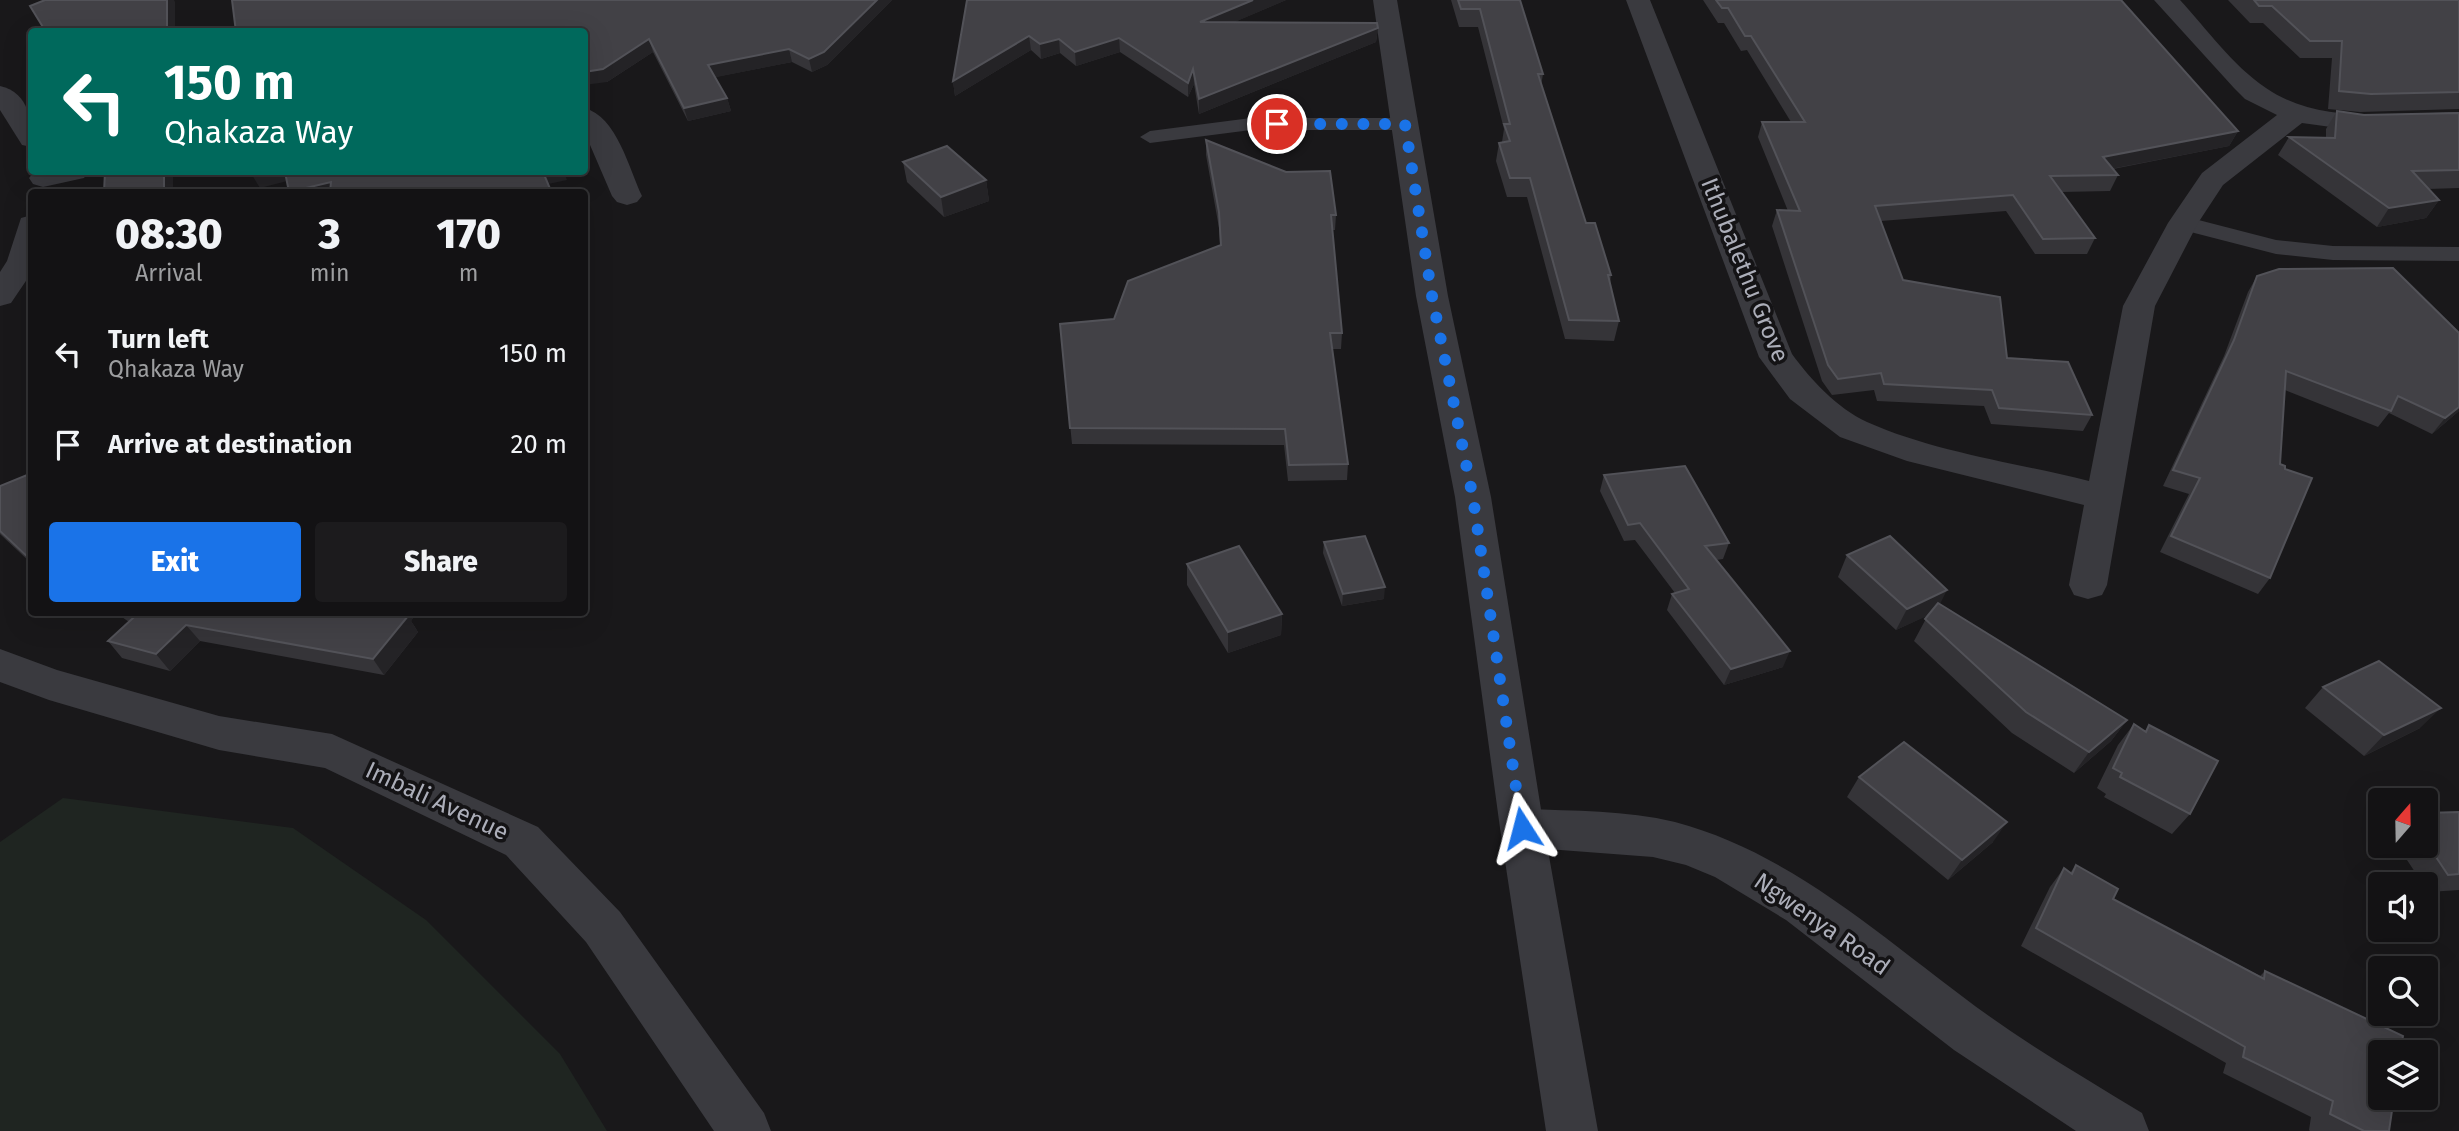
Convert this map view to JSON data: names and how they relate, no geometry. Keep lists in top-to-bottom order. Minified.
{"streets":{"street":["Ithubalethu Grove","Imbali Avenue","Ngwenya Road"]},"north":"top","page":{"turn":["150 m","Qhakaza Way"],"eta":["08:30","Arrival","3","min","170","m"],"list":[{"name":"Turn left","note":"Qhakaza Way","value":"150 m"},{"name":"Arrive at destination","value":"20 m"}],"buttons":["Exit","Share"]}}
